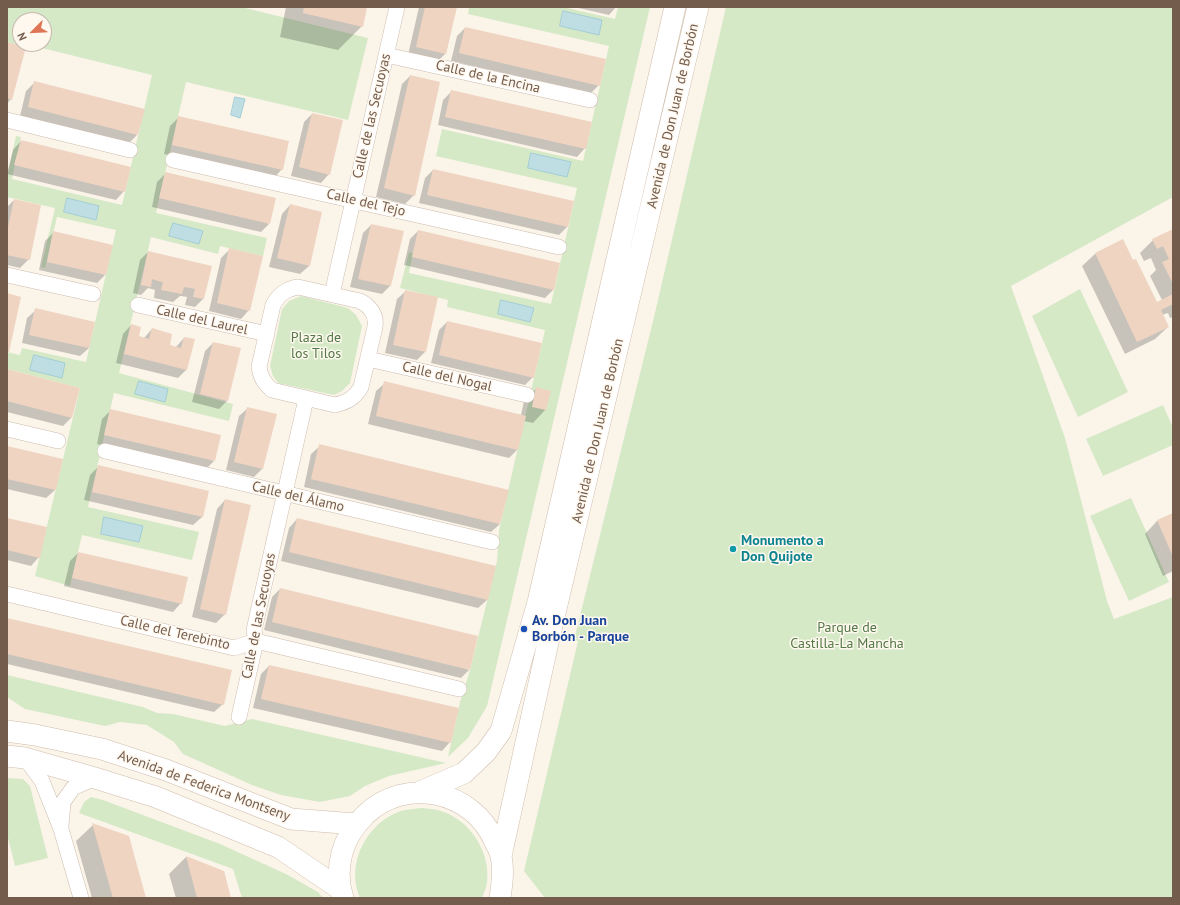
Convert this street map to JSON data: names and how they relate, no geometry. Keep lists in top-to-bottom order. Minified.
{"streets":{"street":["Calle de la Encina","Calle de las Secuoyas","Avenida de Don Juan de Borbón","Calle del Tejo","Calle del Laurel","Calle del Nogal","Calle del Álamo","Calle del Terebinto","Avenida de Federica Montseny"]},"crossings":[["Calle de la Encina","Calle de las Secuoyas"],["Calle de las Secuoyas","Calle del Tejo"],["Calle de las Secuoyas","Calle del Laurel"],["Calle de las Secuoyas","Calle del Nogal"],["Calle de las Secuoyas","Calle del Álamo"],["Calle de las Secuoyas","Calle del Terebinto"],["Calle del Laurel","Calle del Nogal"]],"parks":["Plaza de los Tilos","Parque de Castilla-La Mancha"],"places":["Monumento a Don Quijote","Av. Don Juan Borbón - Parque"],"north":"bottom left"}
